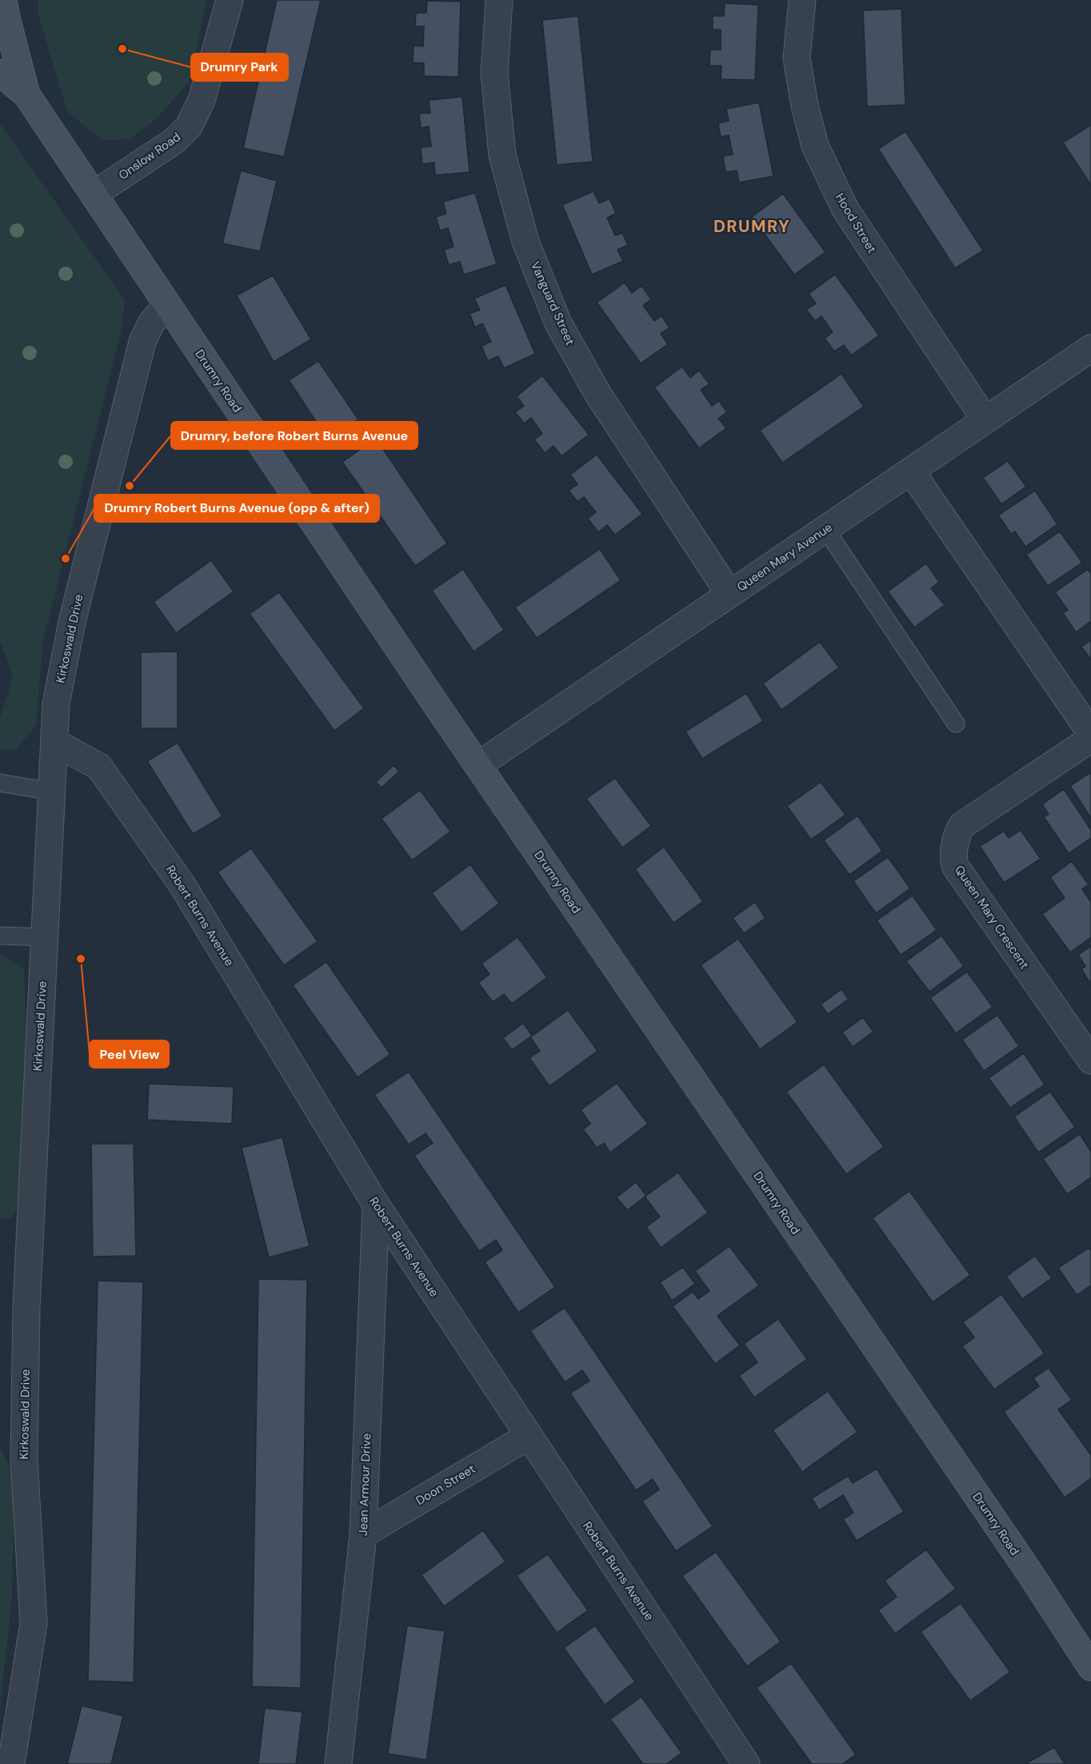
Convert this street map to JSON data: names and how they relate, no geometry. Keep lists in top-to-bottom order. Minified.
{"streets":{"main road":["Drumry Road"],"street":["Onslow Road","Hood Street","Vanguard Street","Queen Mary Avenue","Kirkoswald Drive","Robert Burns Avenue","Queen Mary Crescent","Jean Armour Drive","Doon Street"]},"crossings":[["Onslow Road","Drumry Road"],["Hood Street","Queen Mary Avenue"],["Vanguard Street","Queen Mary Avenue"],["Drumry Road","Queen Mary Avenue"],["Drumry Road","Kirkoswald Drive"],["Kirkoswald Drive","Robert Burns Avenue"],["Robert Burns Avenue","Jean Armour Drive"],["Robert Burns Avenue","Doon Street"],["Jean Armour Drive","Doon Street"]],"districts":["DRUMRY"],"places":["Drumry Park","Drumry, before Robert Burns Avenue","Drumry Robert Burns Avenue (opp & after)","Peel View"]}
